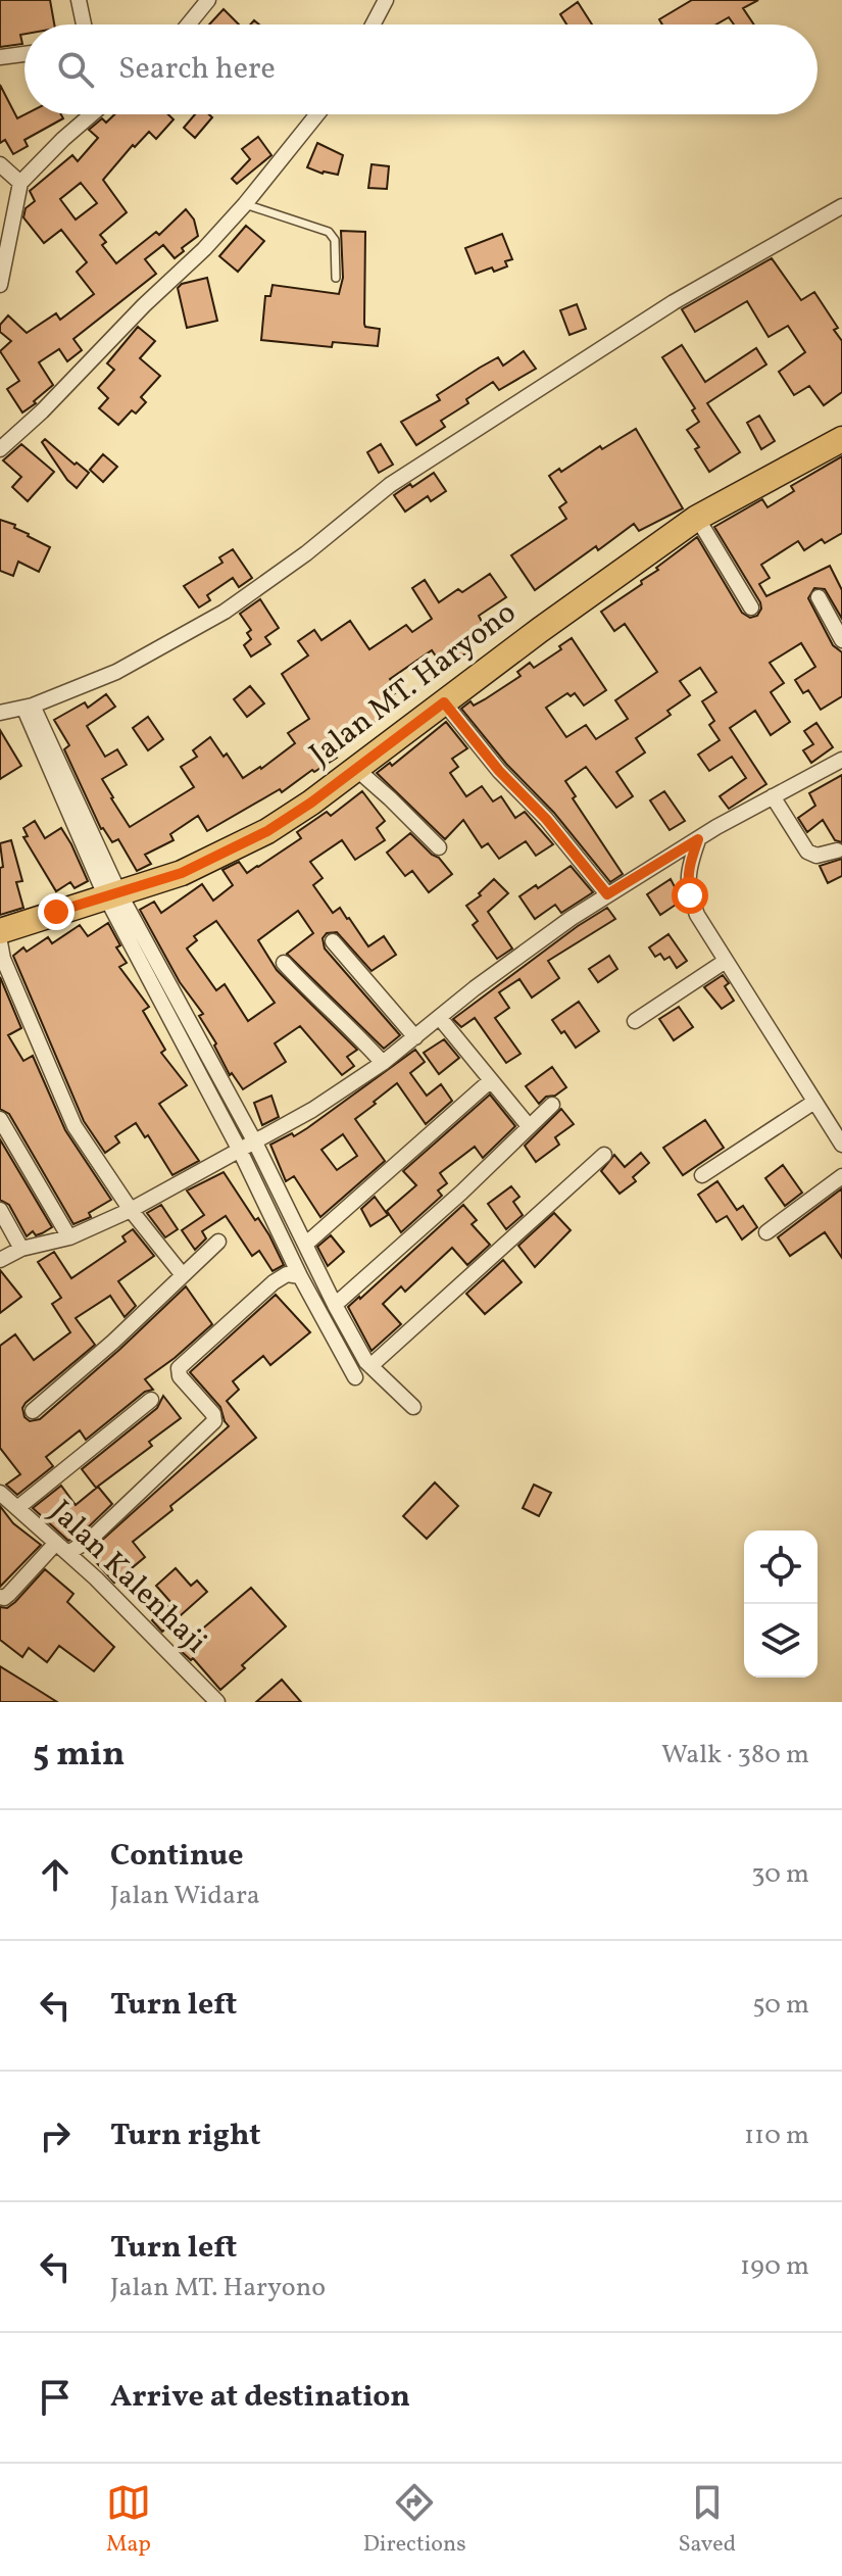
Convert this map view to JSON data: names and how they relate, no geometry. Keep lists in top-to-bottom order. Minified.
{"streets":{"main road":["Jalan MT. Haryono"],"street":["Jalan Kalenhaji"]},"page":{"search":"Search here","heading":["5 min","Walk · 380 m"],"list":[["Continue","Jalan Widara","30 m"],["Turn left","50 m"],["Turn right","110 m"],["Turn left","Jalan MT. Haryono","190 m"],"Arrive at destination"],"nav":["Map","Directions","Saved"]}}
